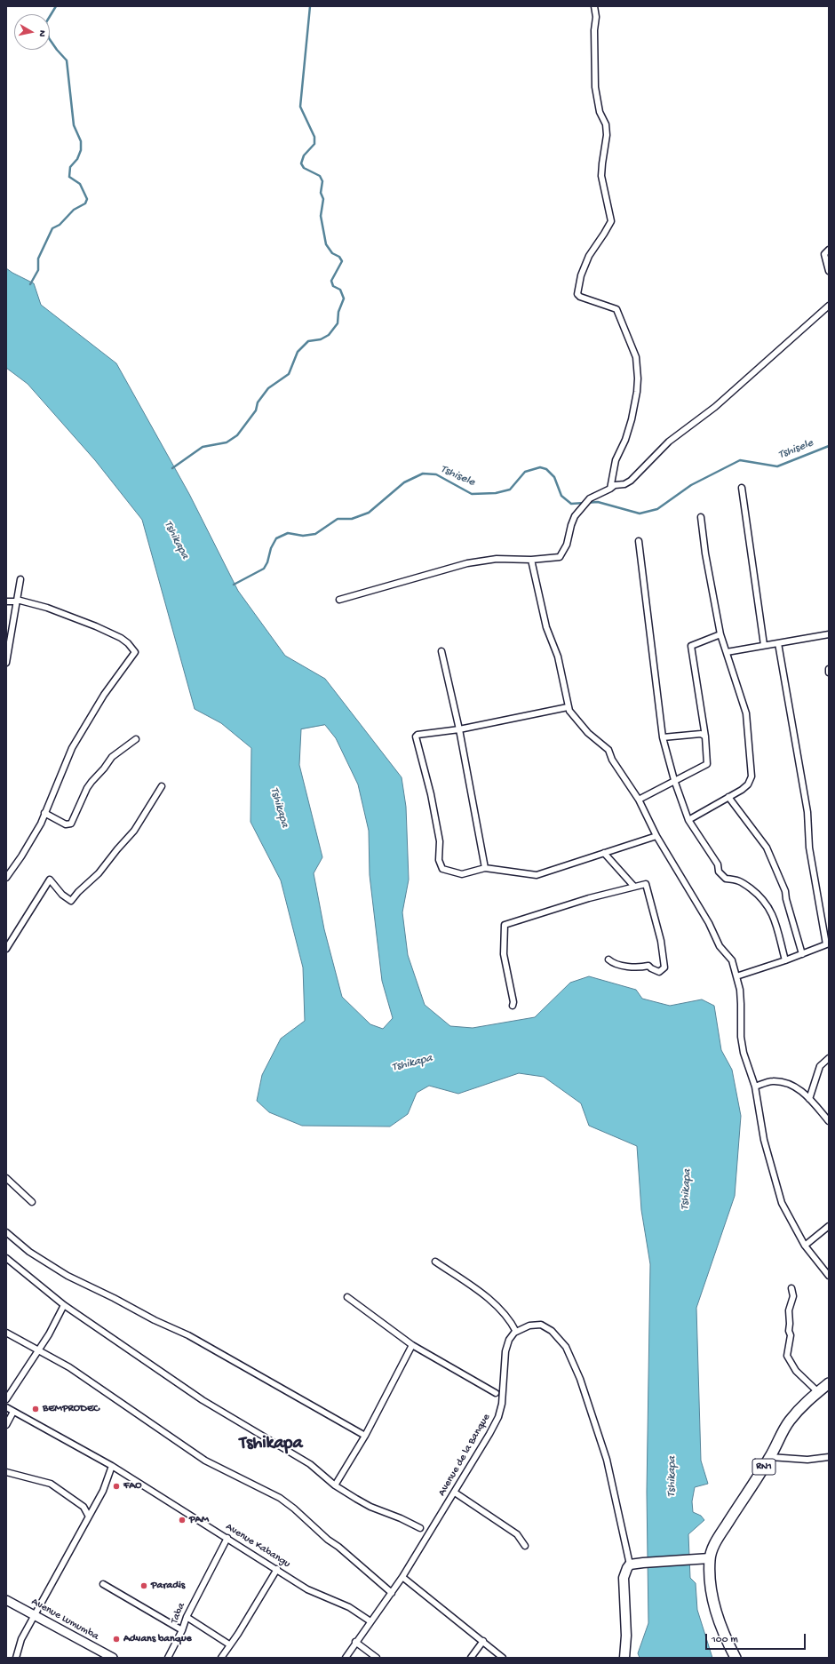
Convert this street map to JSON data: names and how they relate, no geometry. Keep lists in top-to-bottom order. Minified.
{"streets":{"highway":["RN1"],"main road":["Avenue Lumumba"],"street":["Avenue de la Banque","Avenue Kabangu","Taba"]},"crossings":[["Avenue de la Banque","Avenue Kabangu"],["Avenue Kabangu","Taba"]],"districts":["Tshikapa"],"water":["Tshisele","Tshikapa"],"places":["BEMPRODEC","FAO","PAM","Paradis","Advans banque"],"scale_bar":"100 m","north":"right"}
